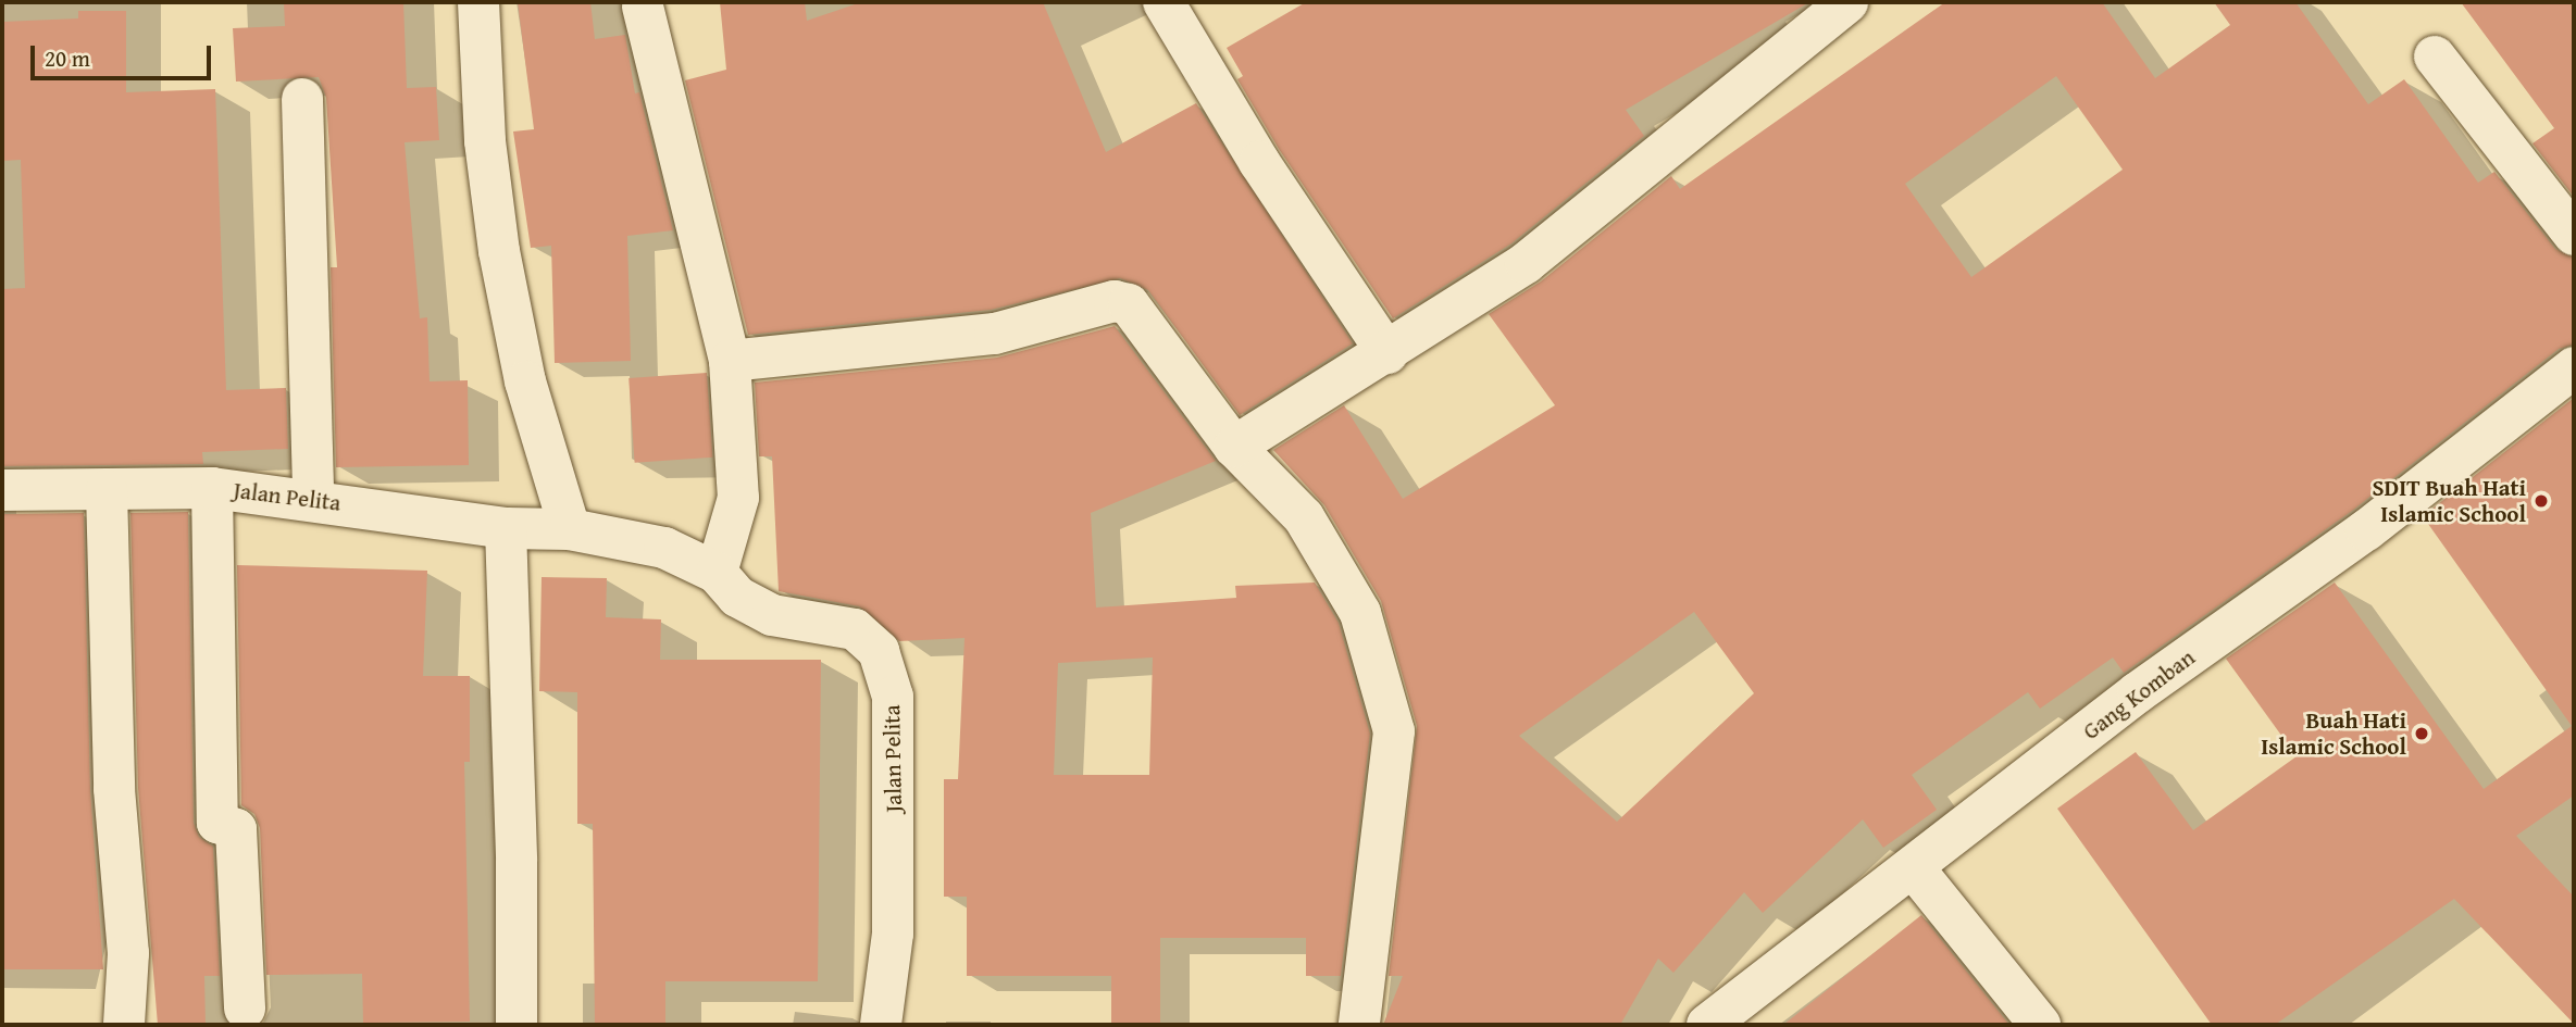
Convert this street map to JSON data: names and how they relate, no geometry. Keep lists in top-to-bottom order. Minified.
{"streets":{"street":["Jalan Pelita","Gang Komban"]},"places":["SDIT Buah Hati Islamic School","Buah Hati Islamic School"],"scale_bar":"20 m"}
